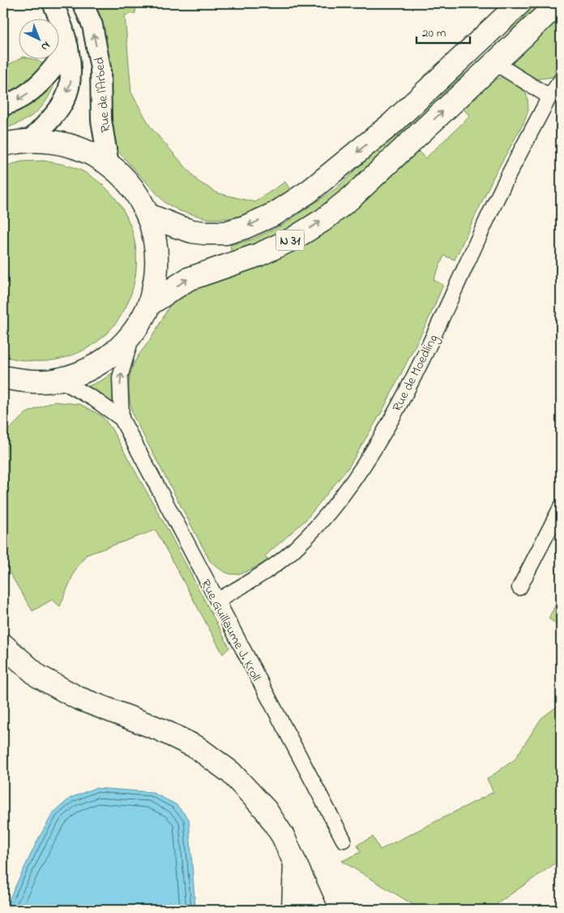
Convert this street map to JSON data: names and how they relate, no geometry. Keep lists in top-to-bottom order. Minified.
{"streets":{"main road":["Rue de l'Arbed","N 31"],"street":["Rue de Moedling","Rue Guillaume J. Kroll"]},"crossings":[["Rue de Moedling","Rue Guillaume J. Kroll"]],"one_way":["Rue de l'Arbed"],"scale_bar":"20 m","north":"bottom right"}
